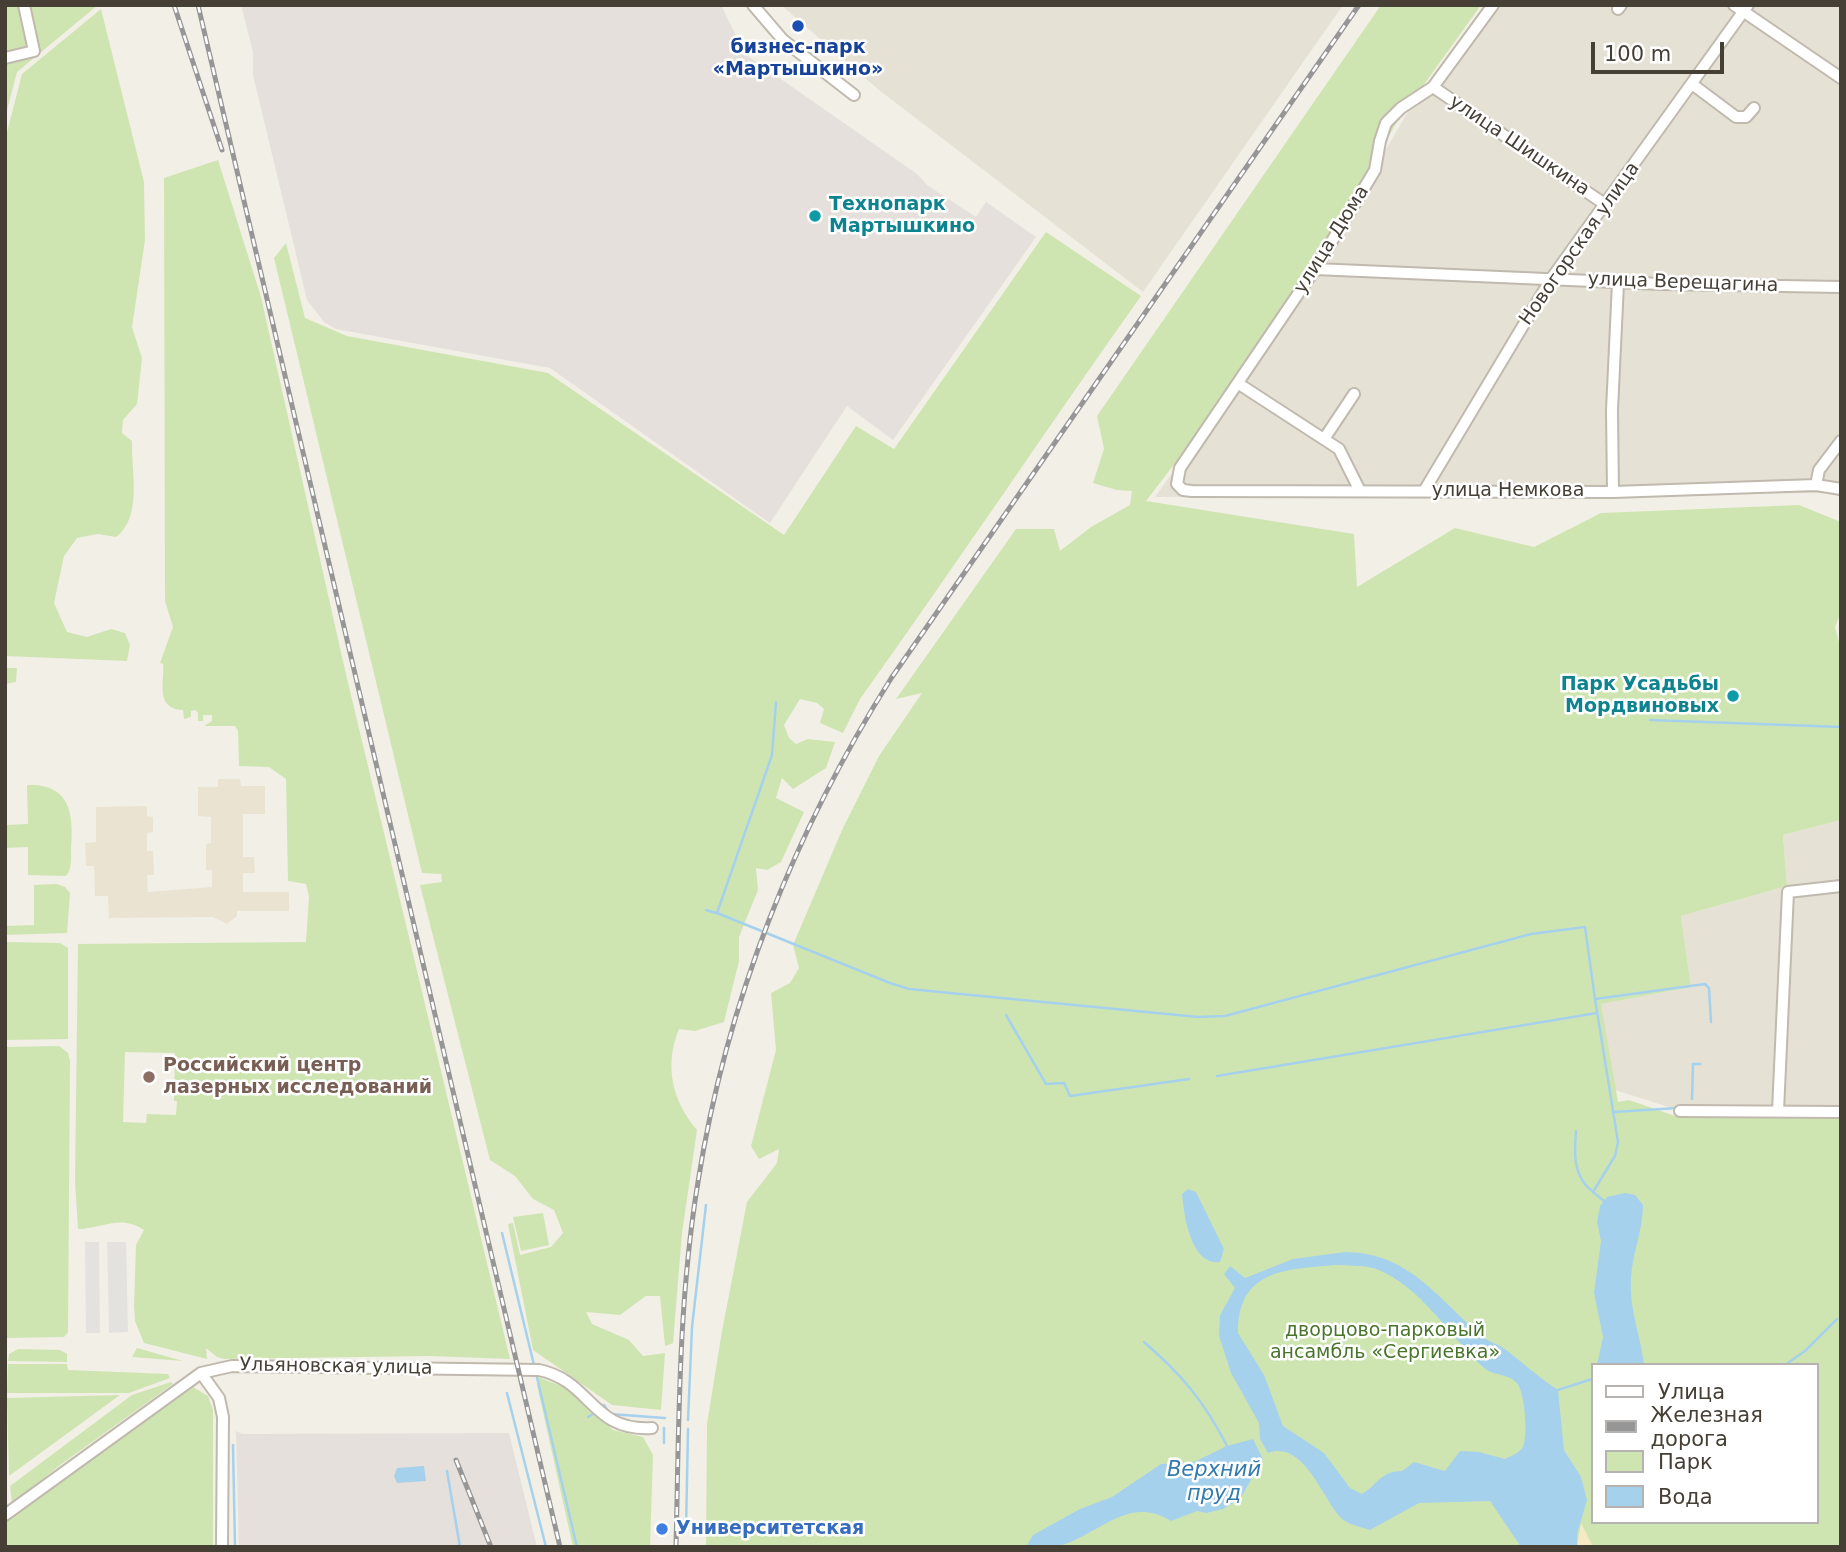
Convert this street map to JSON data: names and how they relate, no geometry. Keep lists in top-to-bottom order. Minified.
{"streets":{"street":["улица Шишкина","улица Дюма","Новогорская улица","улица Верещагина","улица Немкова","Ульяновская улица"]},"crossings":[["улица Шишкина","улица Дюма"],["улица Шишкина","Новогорская улица"],["улица Дюма","улица Верещагина"],["улица Дюма","улица Немкова"],["Новогорская улица","улица Верещагина"],["Новогорская улица","улица Немкова"]],"water":["Верхний пруд"],"parks":["дворцово-парковый ансамбль «Сергиевка»"],"places":["бизнес-парк «Мартышкино»","Технопарк Мартышкино","Парк Усадьбы Мордвиновых","Российский центр лазерных исследований","Университетская"],"legend":["Улица","Железная дорога","Парк","Вода"],"scale_bar":"100 m"}
